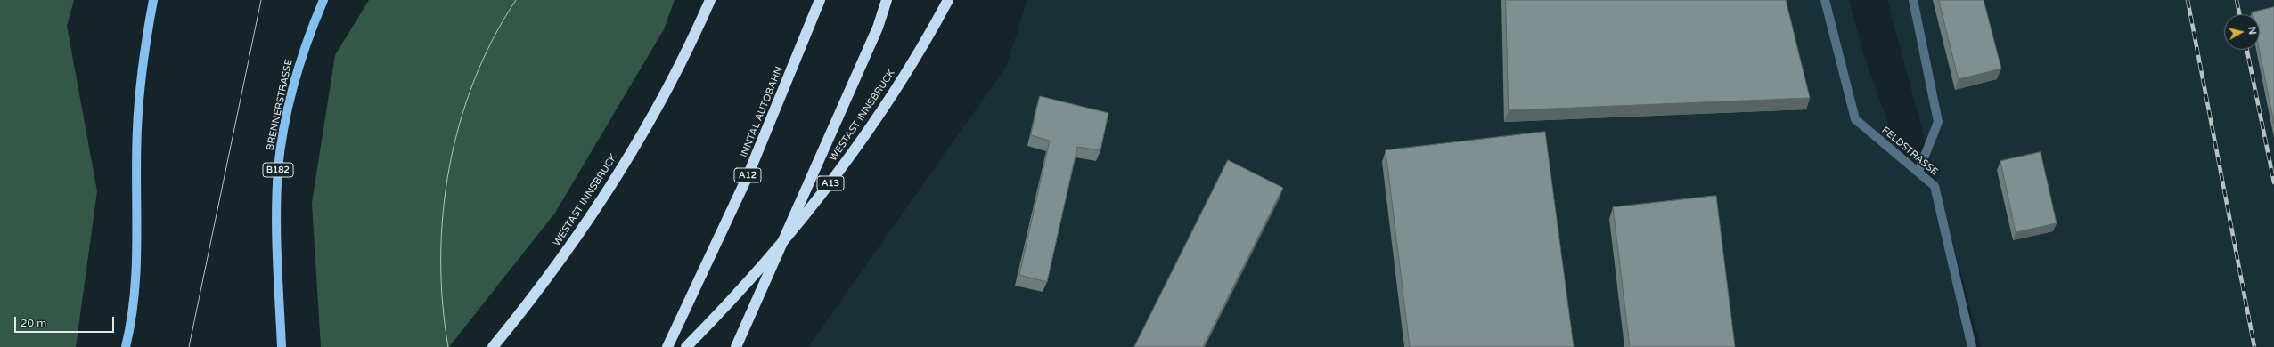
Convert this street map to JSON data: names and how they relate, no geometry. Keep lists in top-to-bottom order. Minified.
{"streets":{"highway":["INNTAL AUTOBAHN","WESTAST INNSBRUCK","A12","A13"],"main road":["BRENNERSTRASSE","B182"],"street":["FELDSTRASSE"]},"scale_bar":"20 m","north":"right"}
